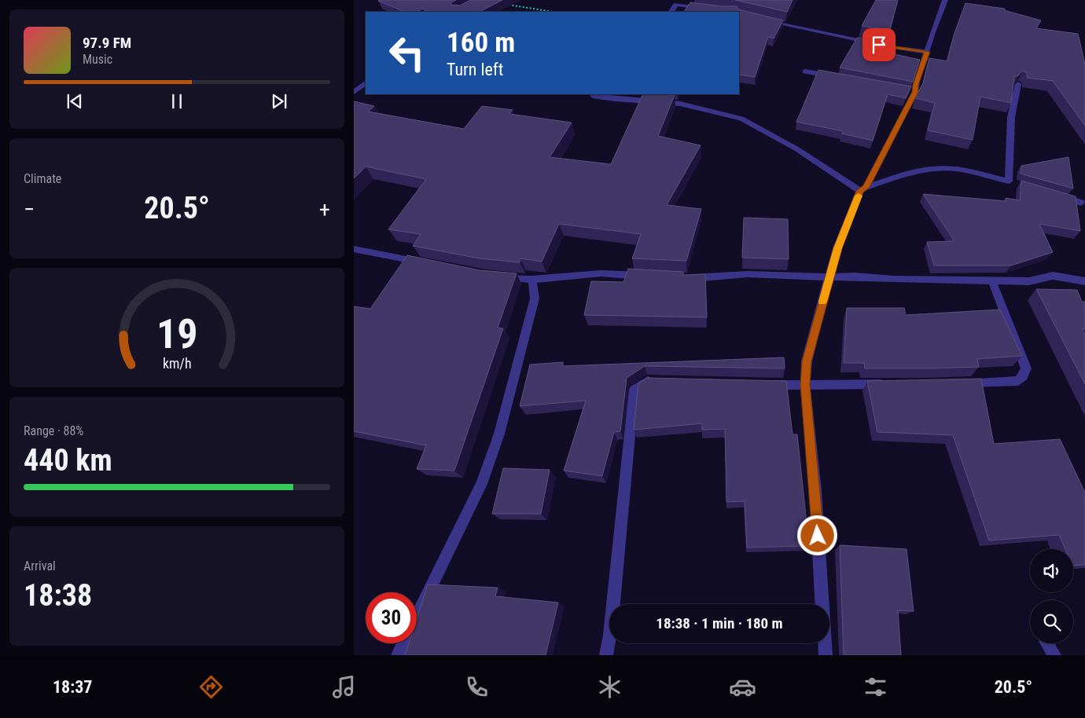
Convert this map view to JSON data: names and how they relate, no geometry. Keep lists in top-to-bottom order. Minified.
{"page":{"turn":["160 m","Turn left"],"song":["97.9 FM","Music"],"tile":["Climate",["Range · 88%","440 km"],["Arrival","18:38"]],"heat":["−","20.5°","+"],"limit":"30","trip":"18:38 · 1 min · 180 m","tabs":["18:37","20.5°"],"gauge":["19","km/h"]}}
